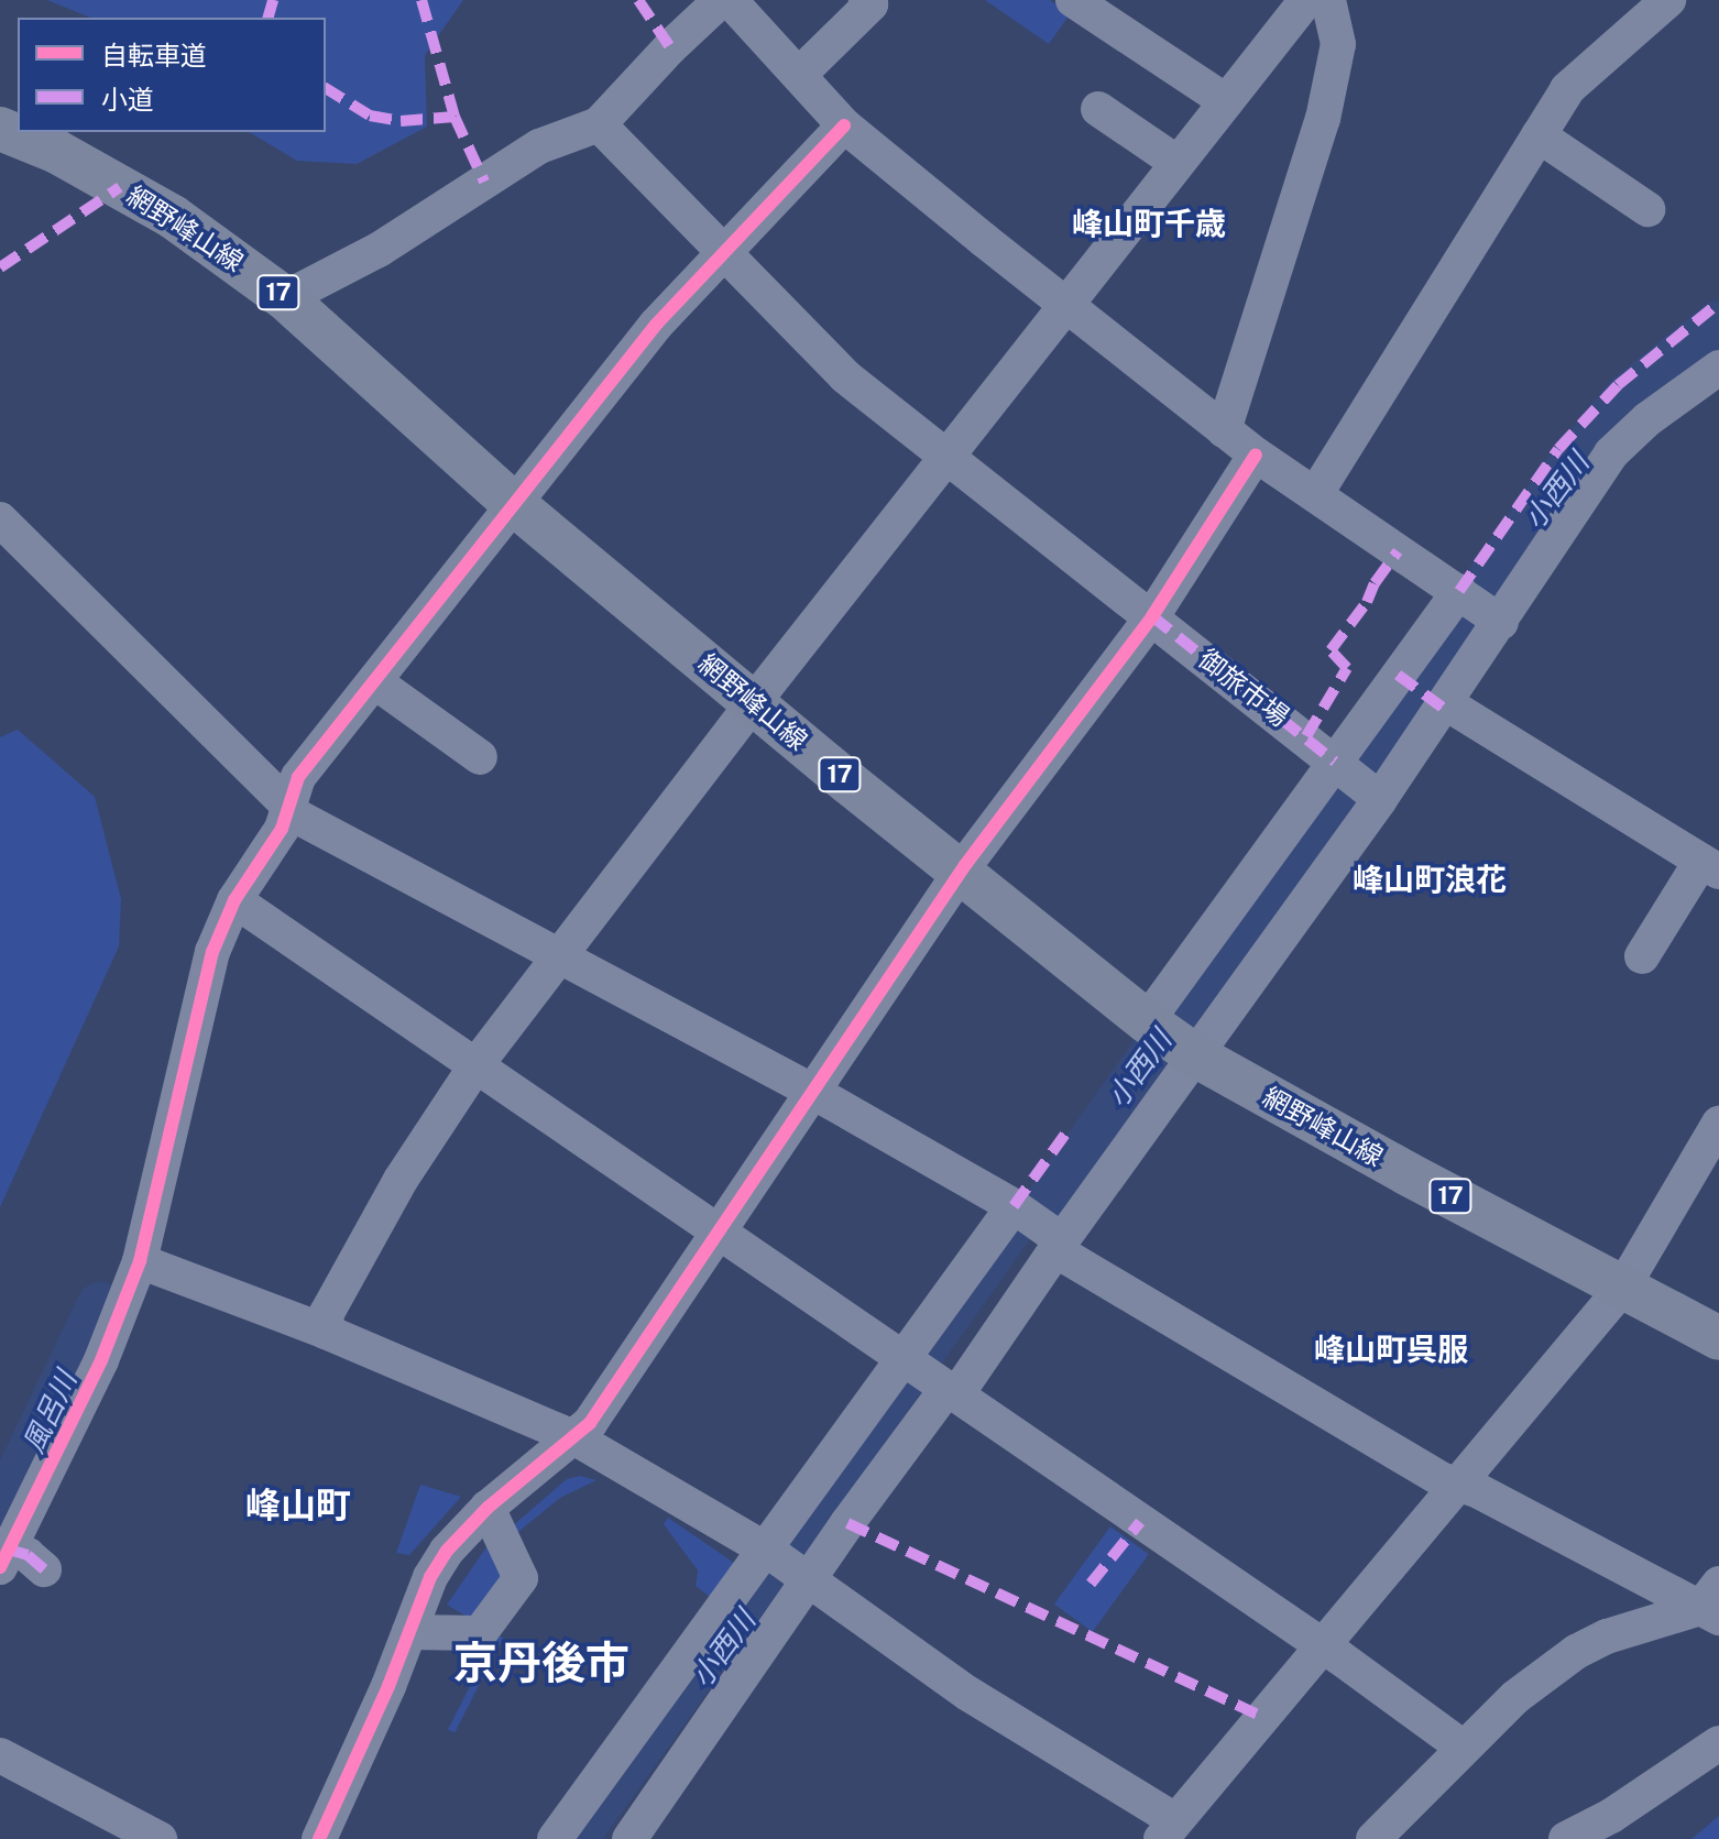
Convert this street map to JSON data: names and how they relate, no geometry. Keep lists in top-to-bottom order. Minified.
{"streets":{"main road":["網野峰山線","17"],"street":["御旅市場"]},"districts":["峰山町千歳","峰山町浪花","峰山町呉服","峰山町","京丹後市"],"water":["小西川","風呂川"],"legend":["自転車道","小道"]}
